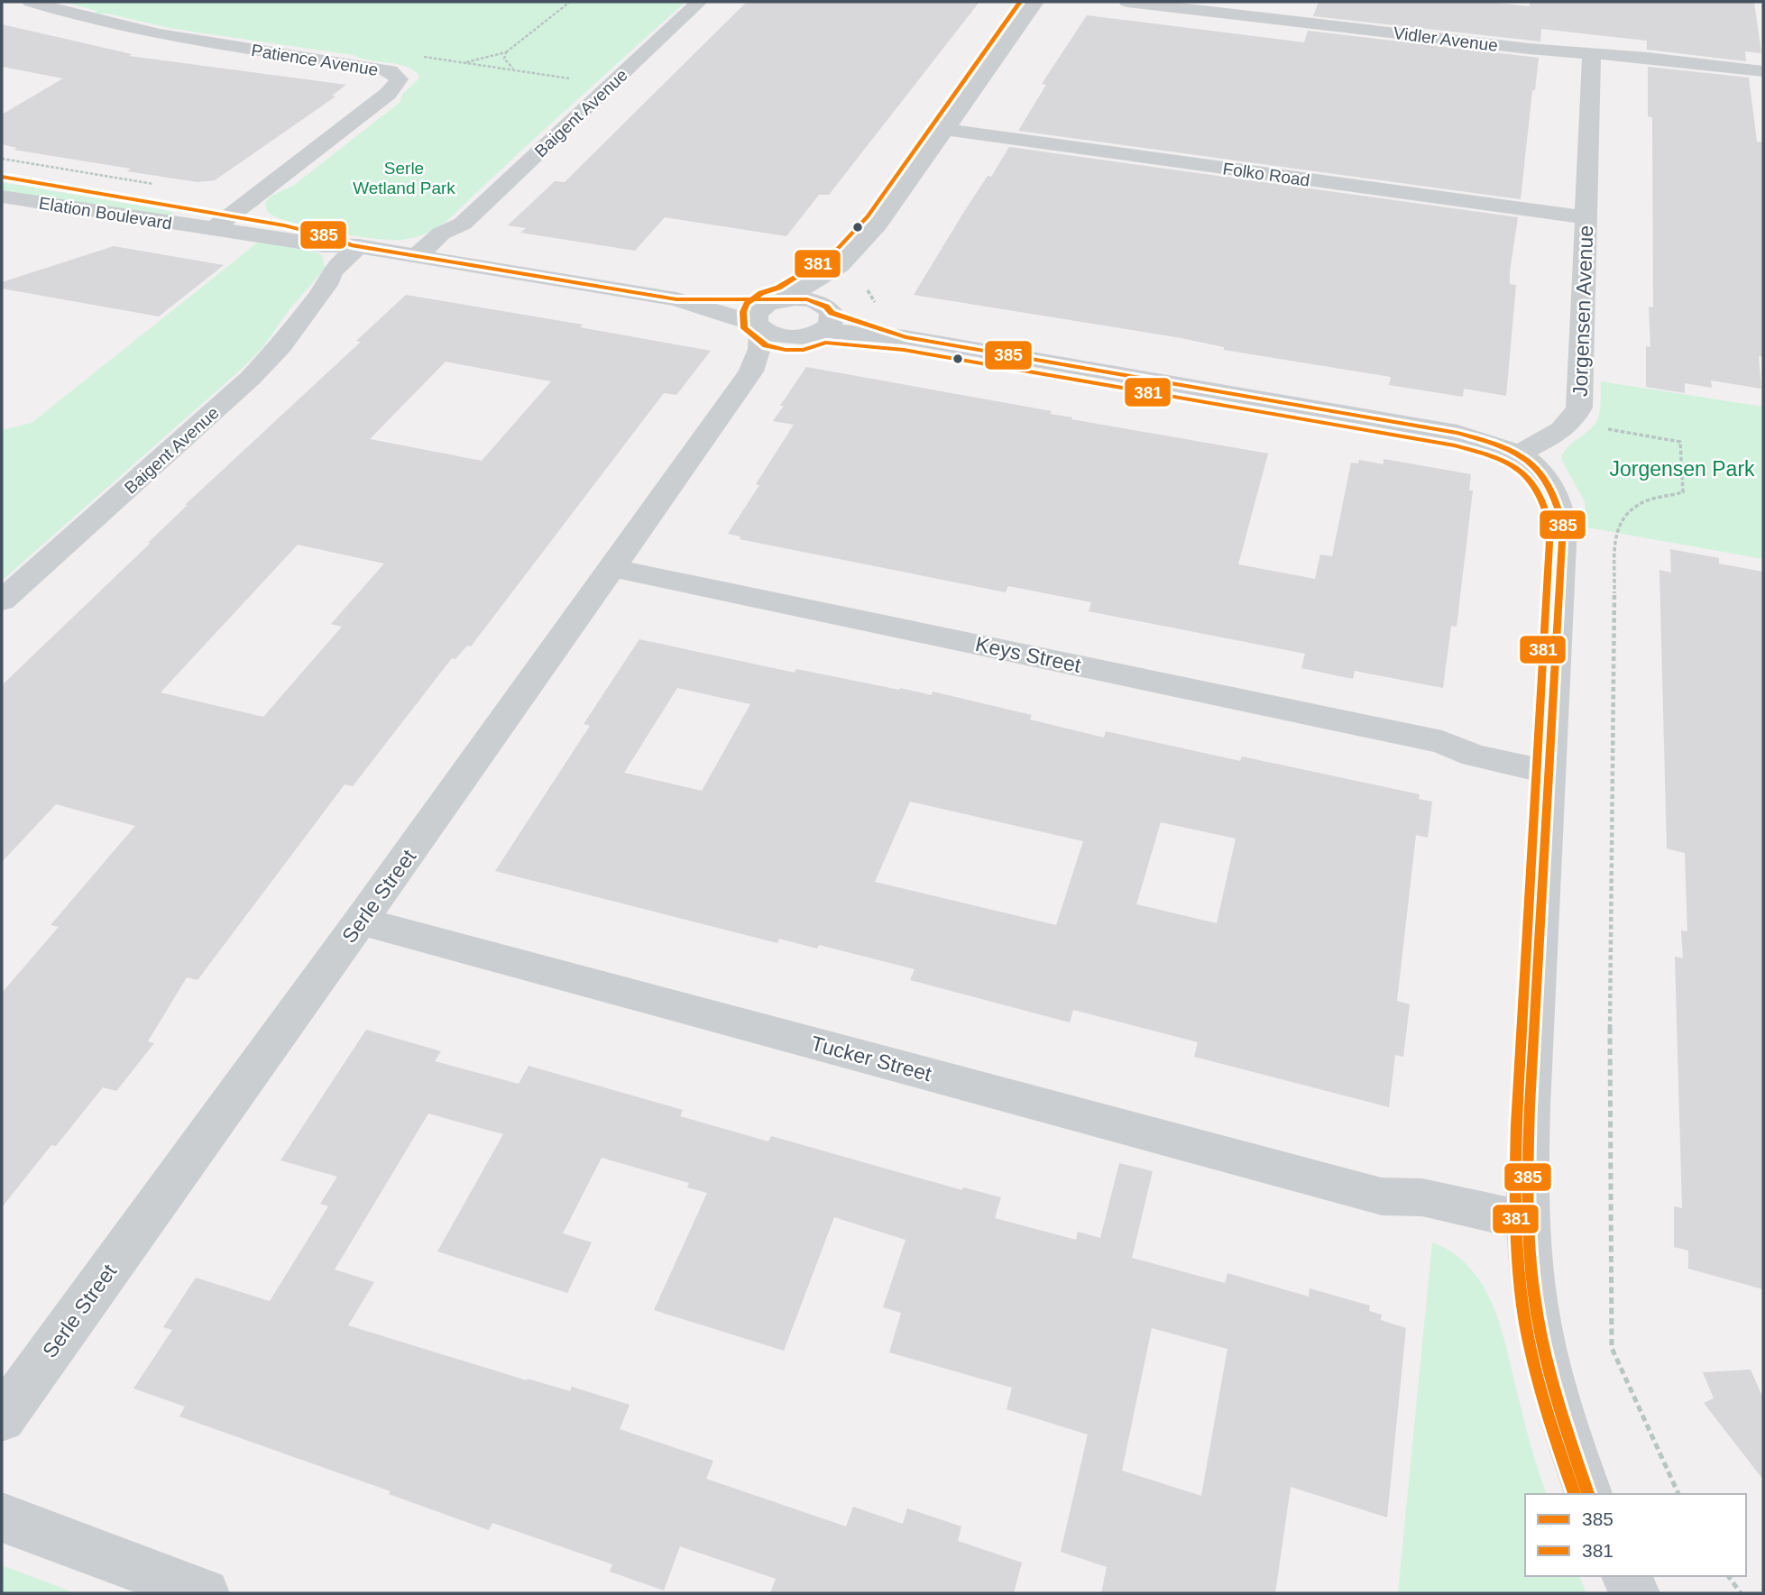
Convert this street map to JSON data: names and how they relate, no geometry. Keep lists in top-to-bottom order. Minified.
{"streets":{"street":["Vidler Avenue","Patience Avenue","Baigent Avenue","Folko Road","Elation Boulevard","Jorgensen Avenue","Keys Street","Serle Street","Tucker Street"]},"crossings":[["Vidler Avenue","Jorgensen Avenue"],["Patience Avenue","Elation Boulevard"],["Baigent Avenue","Elation Boulevard"],["Folko Road","Jorgensen Avenue"],["Keys Street","Serle Street"],["Serle Street","Tucker Street"]],"parks":["Serle Wetland Park","Jorgensen Park"],"lines":["transit line 381","transit line 385"],"legend":["385","381"]}
